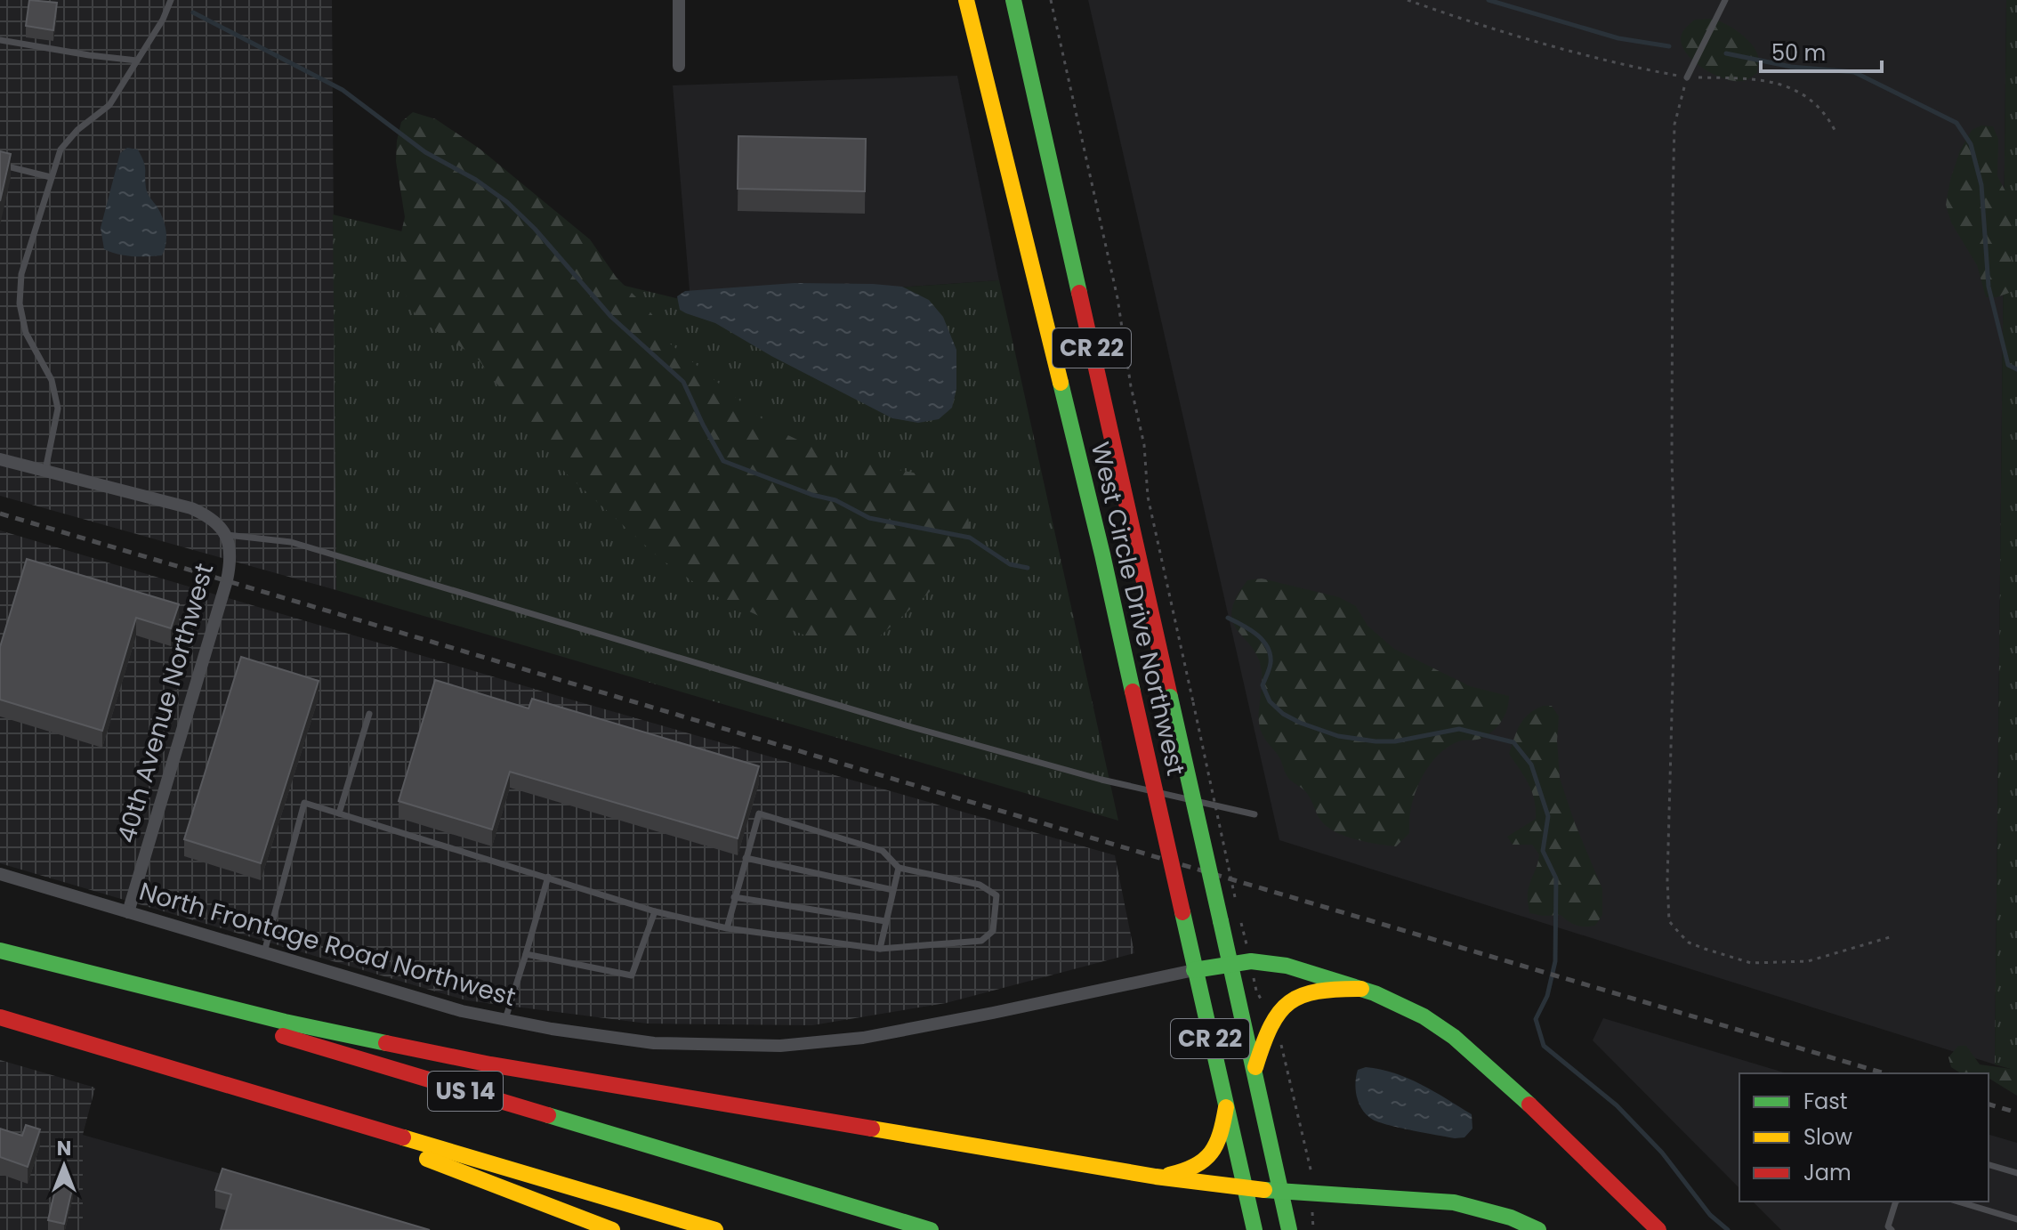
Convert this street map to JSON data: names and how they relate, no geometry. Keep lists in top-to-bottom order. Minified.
{"streets":{"main road":["CR 22","West Circle Drive Northwest","US 14"],"street":["40th Avenue Northwest","North Frontage Road Northwest"]},"crossings":[["West Circle Drive Northwest","North Frontage Road Northwest"],["40th Avenue Northwest","North Frontage Road Northwest"]],"legend":["Fast","Slow","Jam"],"scale_bar":"50 m","north":"top"}
